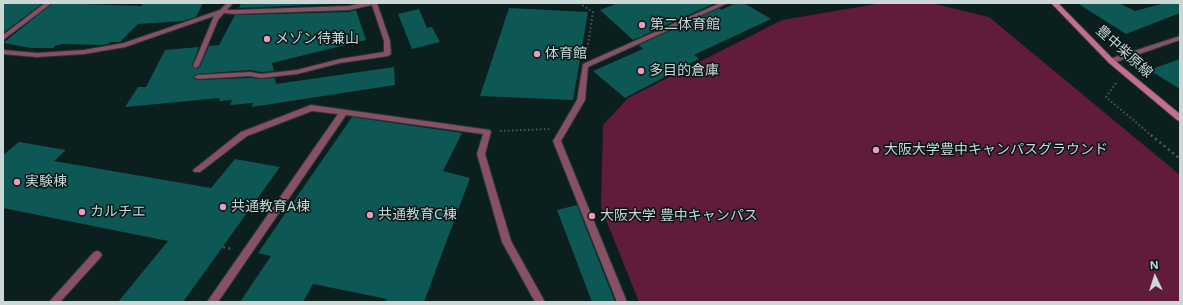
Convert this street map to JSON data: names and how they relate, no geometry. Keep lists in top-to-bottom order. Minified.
{"streets":{"street":["豊中柴原線"]},"places":["第二体育館","メゾン待兼山","体育館","多目的倉庫","大阪大学豊中キャンパスグラウンド","実験棟","共通教育A棟","カルチエ","共通教育C棟","大阪大学 豊中キャンパス"],"north":"top"}
